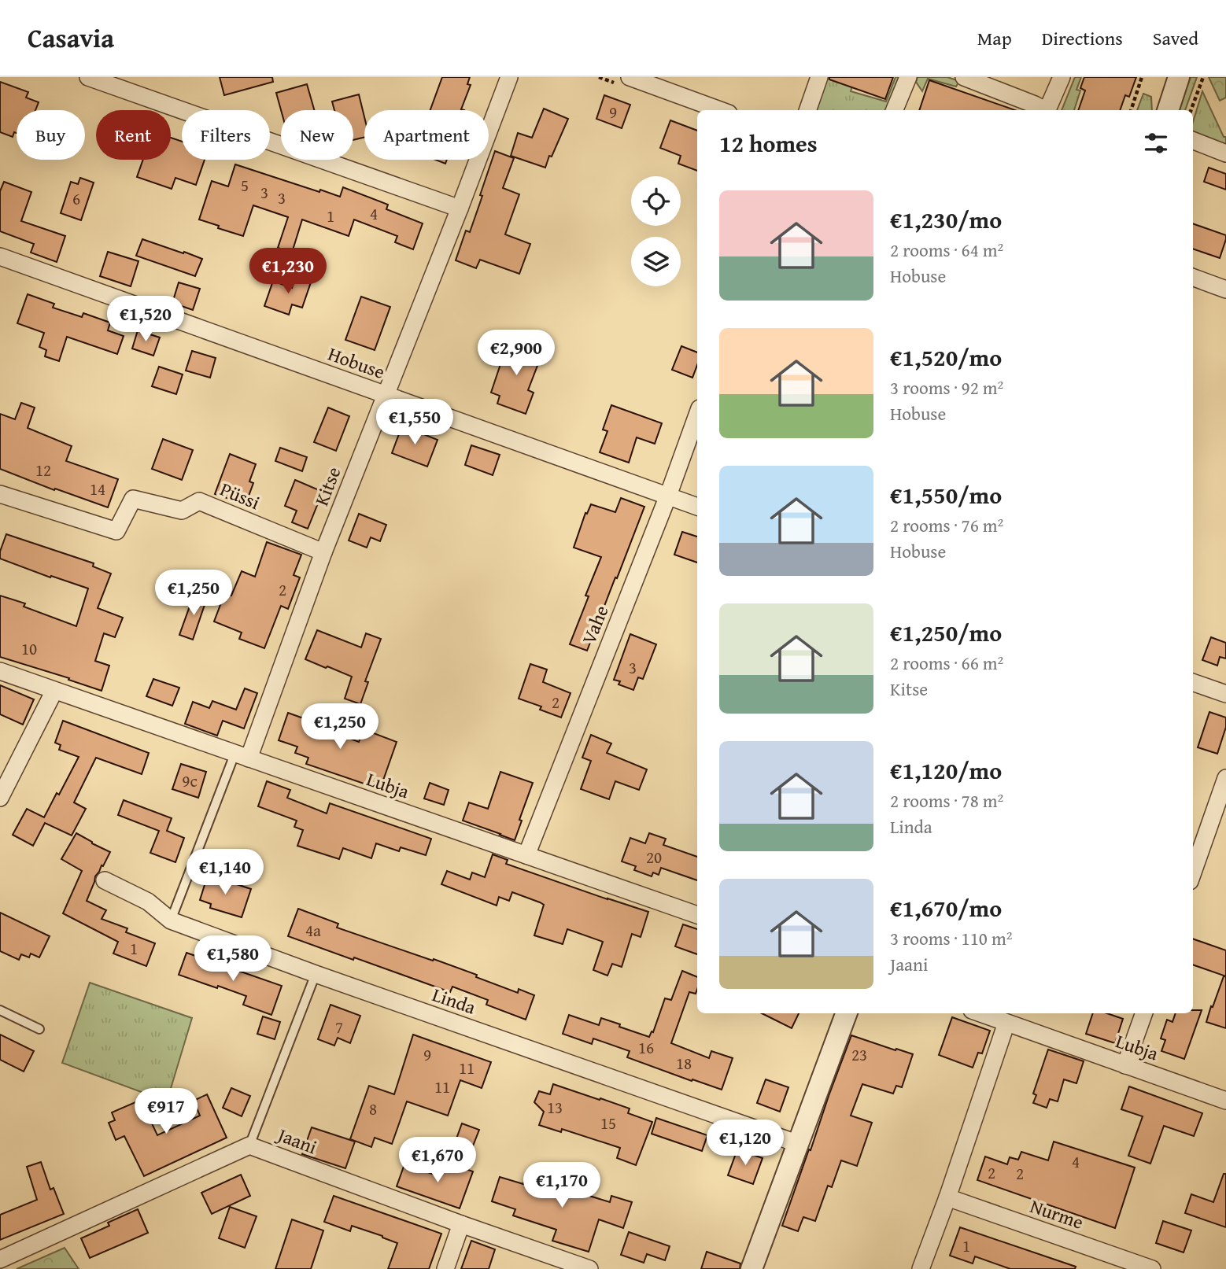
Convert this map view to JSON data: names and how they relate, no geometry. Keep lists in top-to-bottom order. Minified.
{"streets":{"street":["Hobuse","Kitse","Püssi","Vahe","Lubja","Linda","Jaani","Nurme"]},"crossings":[["Hobuse","Kitse"],["Hobuse","Vahe"],["Kitse","Püssi"],["Kitse","Lubja"],["Vahe","Lubja"]],"house_numbers":["9","5","3","3","6","4","1","12","14","2","10","3","2","9c","20","4a","1","7","16","9","23","18","11","11","13","8","15","4","2","2","1"],"page":{"header":"Casavia","nav":["Map","Directions","Saved"],"chip":["Buy","Rent","Filters","New","Apartment"],"heading":"12 homes","list":[{"name":"€1,230/mo","note":"2 rooms · 64 m² · Hobuse"},{"name":"€1,520/mo","note":"3 rooms · 92 m² · Hobuse"},{"name":"€1,550/mo","note":"2 rooms · 76 m² · Hobuse"},{"name":"€1,250/mo","note":"2 rooms · 66 m² · Kitse"},{"name":"€1,120/mo","note":"2 rooms · 78 m² · Linda"},{"name":"€1,670/mo","note":"3 rooms · 110 m² · Jaani"}],"price":["€1,230","€1,520","€2,900","€1,550","€1,250","€1,250","€1,140","€1,580","€917","€1,120","€1,670","€1,170"]}}
